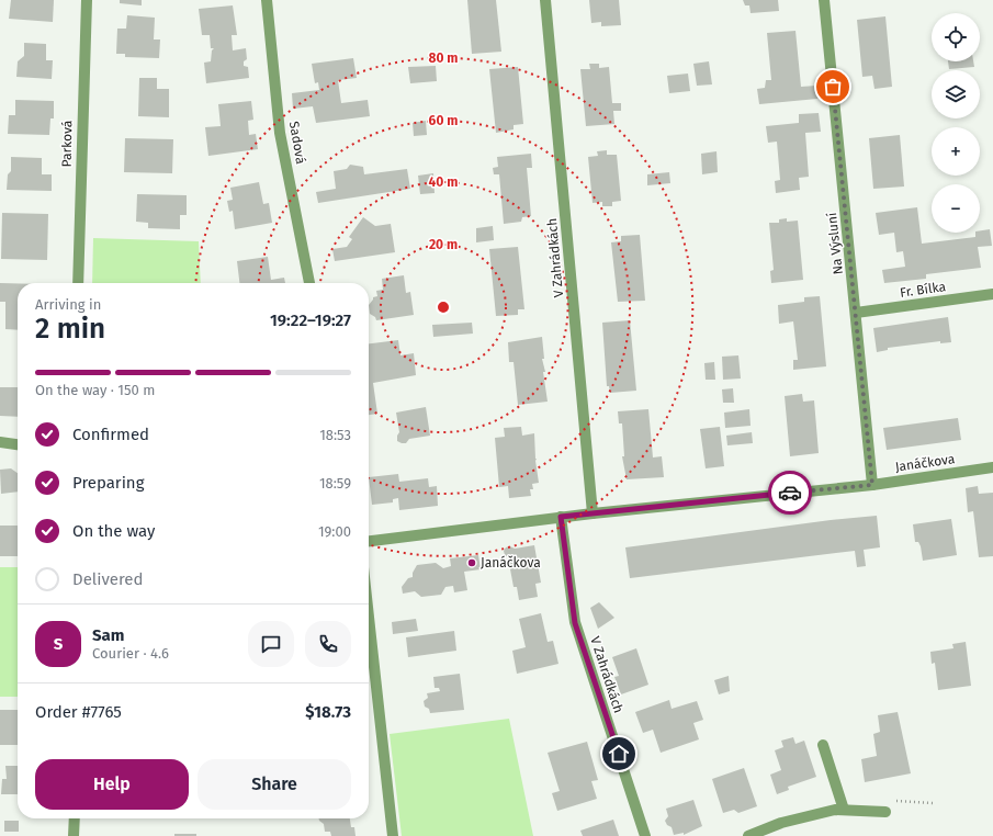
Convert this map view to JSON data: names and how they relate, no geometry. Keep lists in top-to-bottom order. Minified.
{"streets":{"street":["Sadová","Parková","Na Výsluní","V Zahrádkách","Fr. Bílka","Janáčkova"]},"crossings":[["Na Výsluní","Fr. Bílka"],["Na Výsluní","Janáčkova"],["V Zahrádkách","Janáčkova"]],"places":["Janáčkova"],"page":{"map_buttons":["+","−"],"heading":["2 min","Arriving in","19:22–19:27"],"panel":["Sam","Courier · 4.6","Order #7765","$18.73"],"bar":"On the way · 150 m","list":[["Confirmed","18:53"],["Preparing","18:59"],["On the way","19:00"],"Delivered"],"round":"S","buttons":["Help","Share"]},"rings":["80 m","60 m","40 m","20 m"]}
